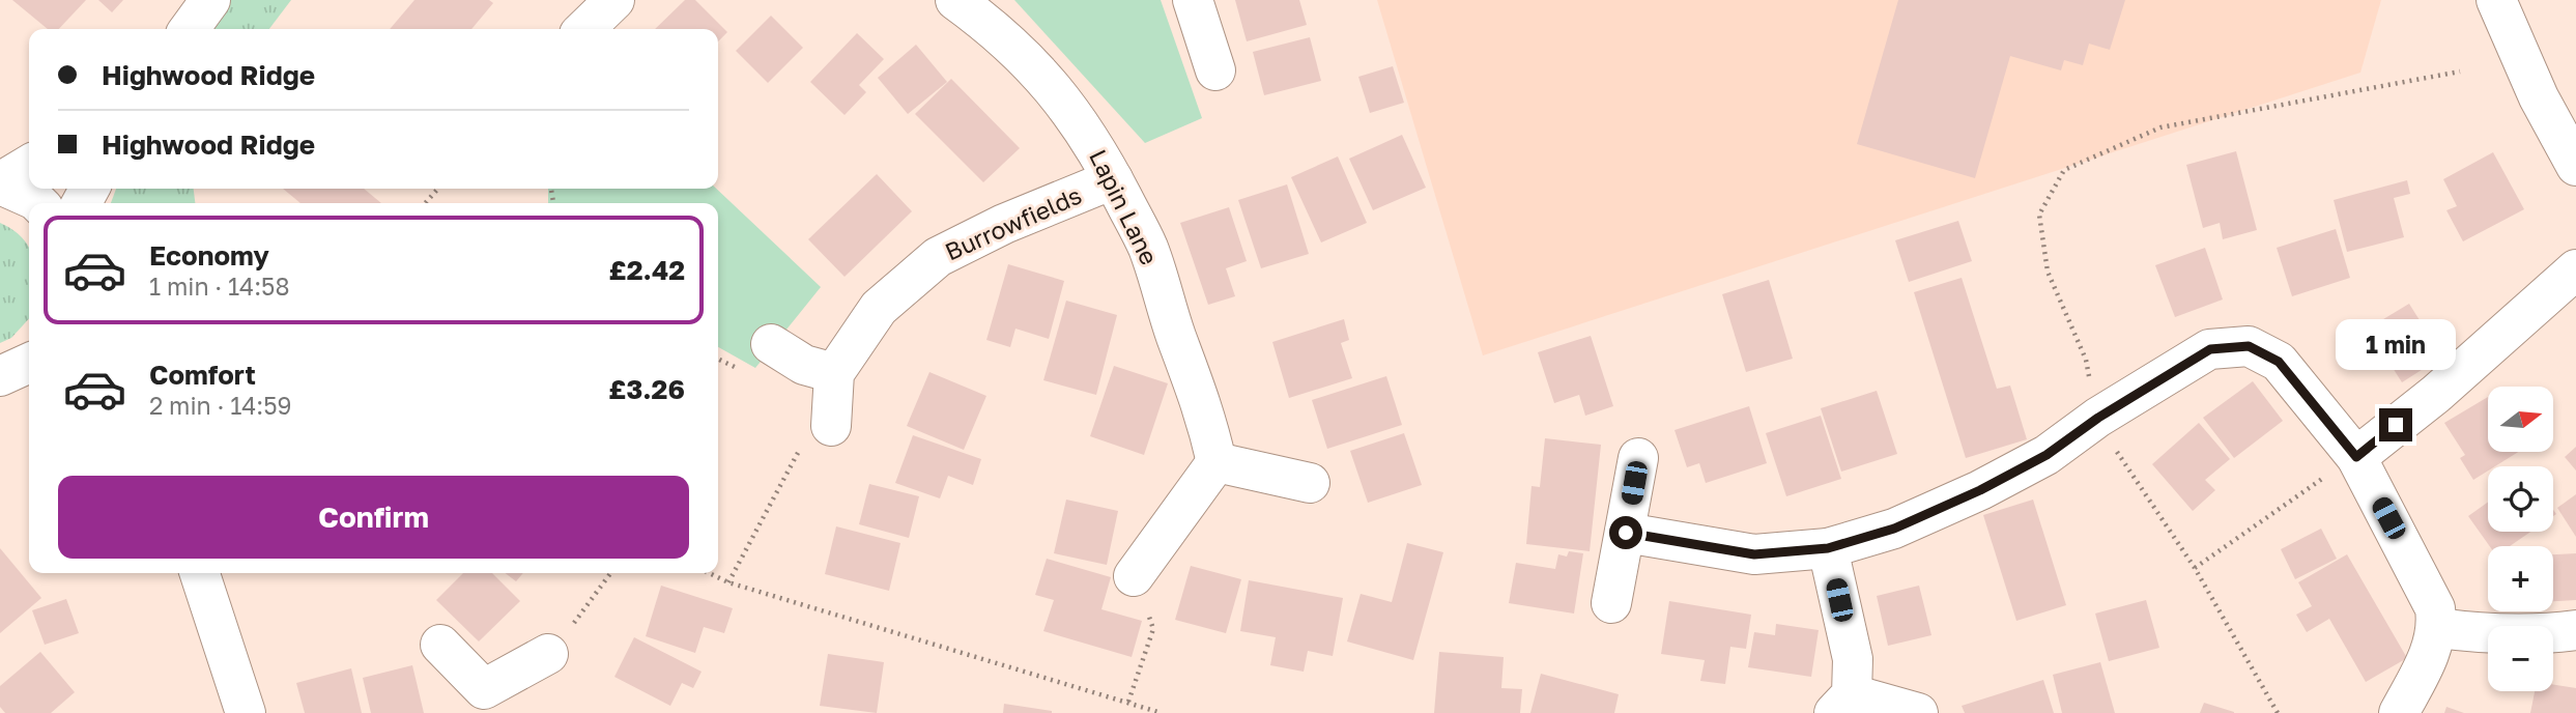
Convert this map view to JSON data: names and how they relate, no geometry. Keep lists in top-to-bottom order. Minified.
{"streets":{"street":["Lapin Lane","Burrowfields"]},"crossings":[["Lapin Lane","Burrowfields"]],"north":"right","page":{"banner":["Highwood Ridge","Highwood Ridge"],"list":[{"name":"Economy","note":"1 min · 14:58","value":"£2.42"},{"name":"Comfort","note":"2 min · 14:59","value":"£3.26"}],"bubble":"1 min","map_buttons":["+","−"],"buttons":"Confirm"}}
